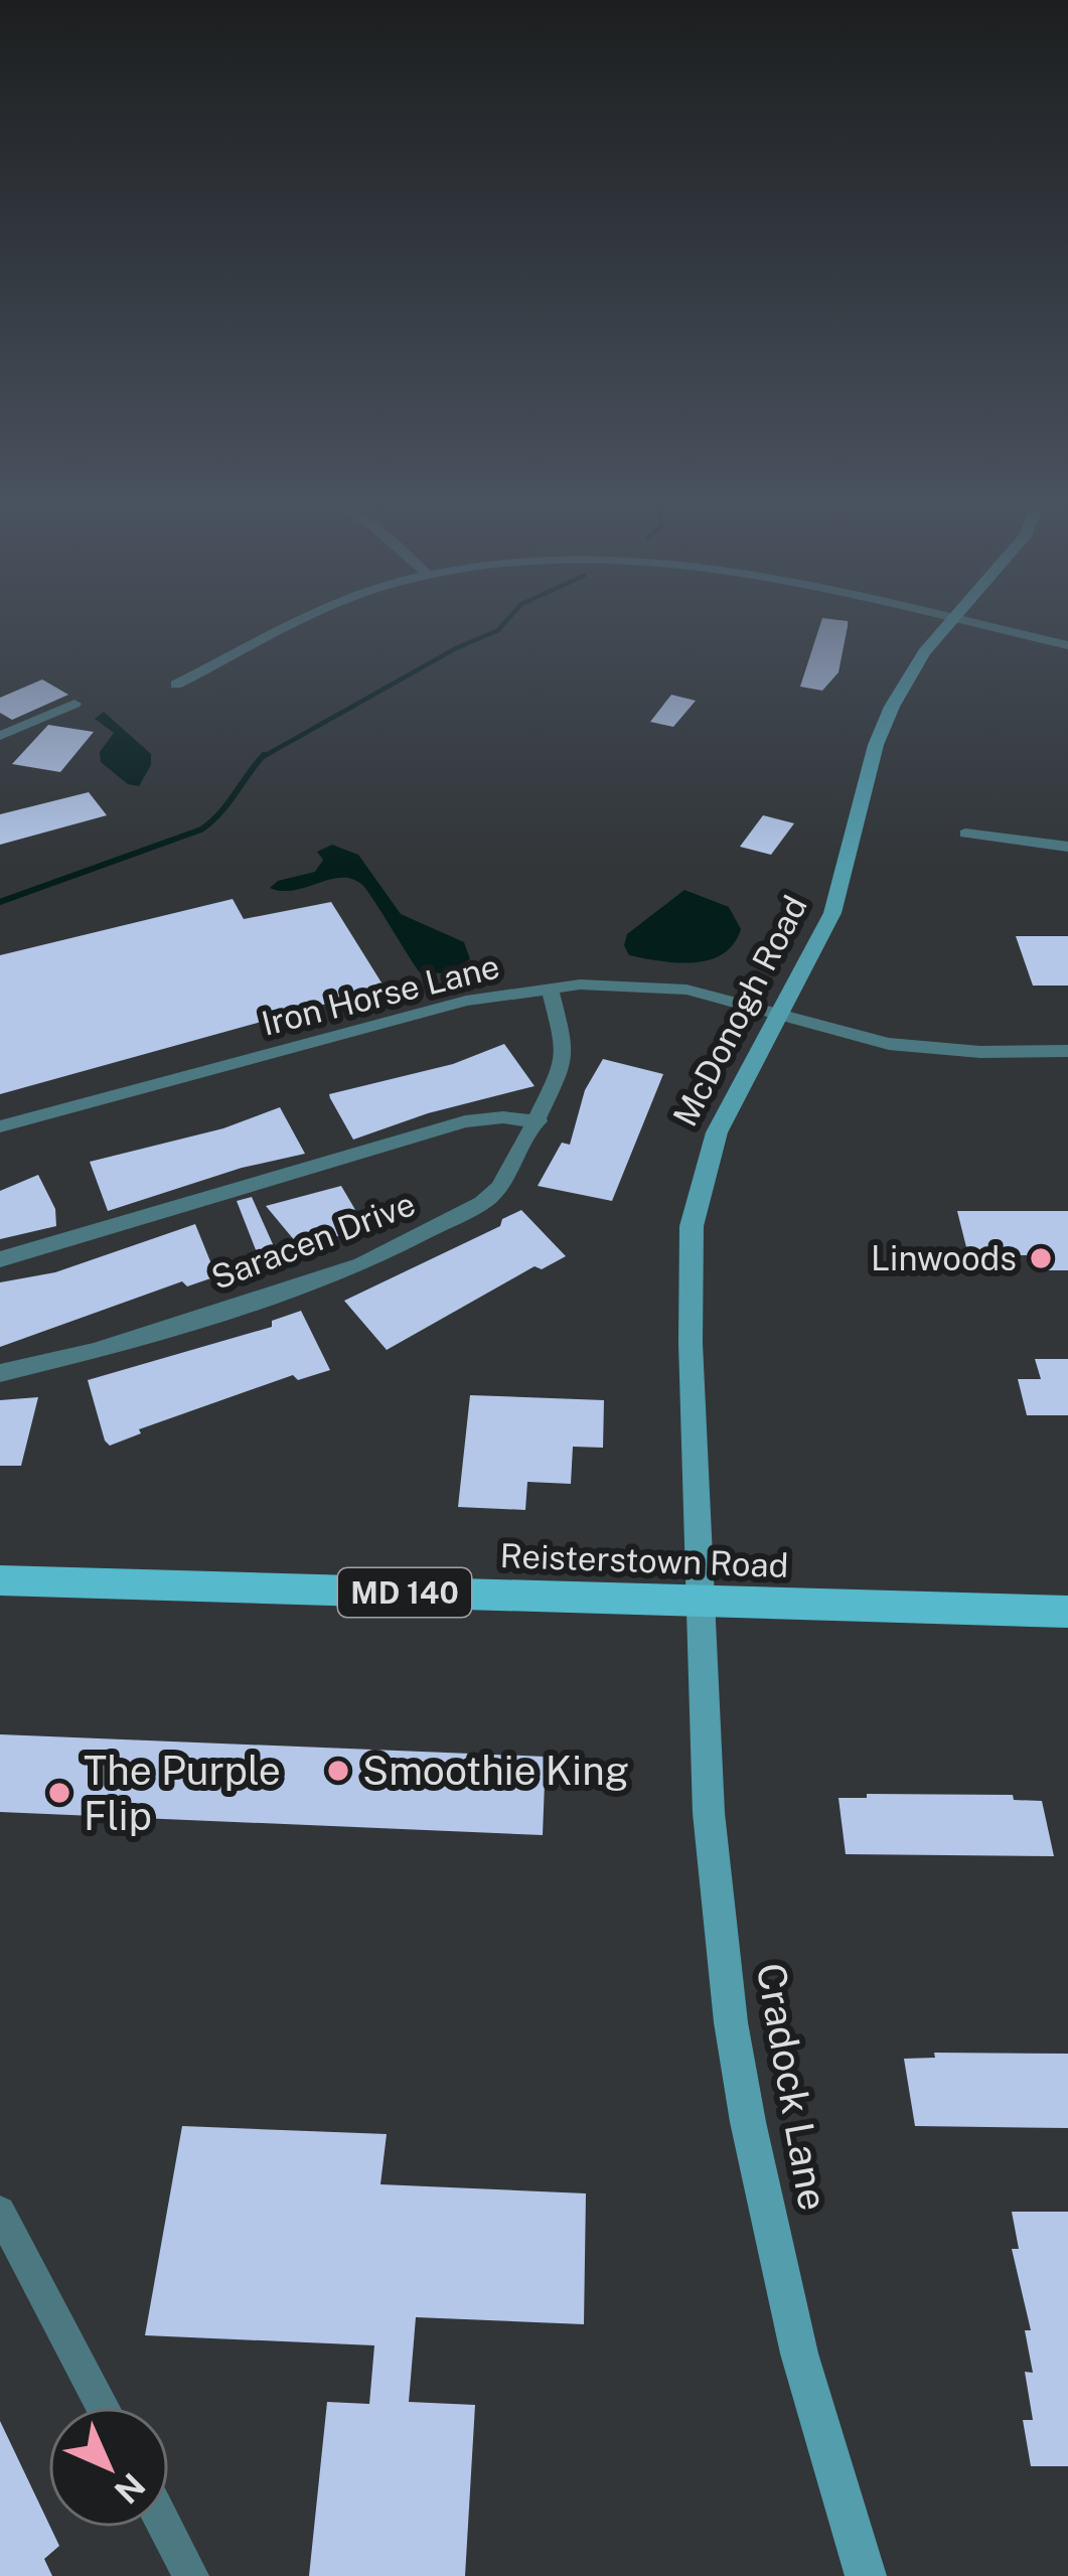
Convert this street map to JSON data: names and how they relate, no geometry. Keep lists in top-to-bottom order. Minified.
{"streets":{"main road":["McDonogh Road","Reisterstown Road","MD 140","Cradock Lane"],"street":["Iron Horse Lane","Saracen Drive"]},"crossings":[["Iron Horse Lane","McDonogh Road"],["Iron Horse Lane","Saracen Drive"],["McDonogh Road","Reisterstown Road"],["McDonogh Road","Cradock Lane"],["Reisterstown Road","Cradock Lane"]],"places":["Linwoods","Smoothie King","The Purple Flip"],"north":"bottom right"}
